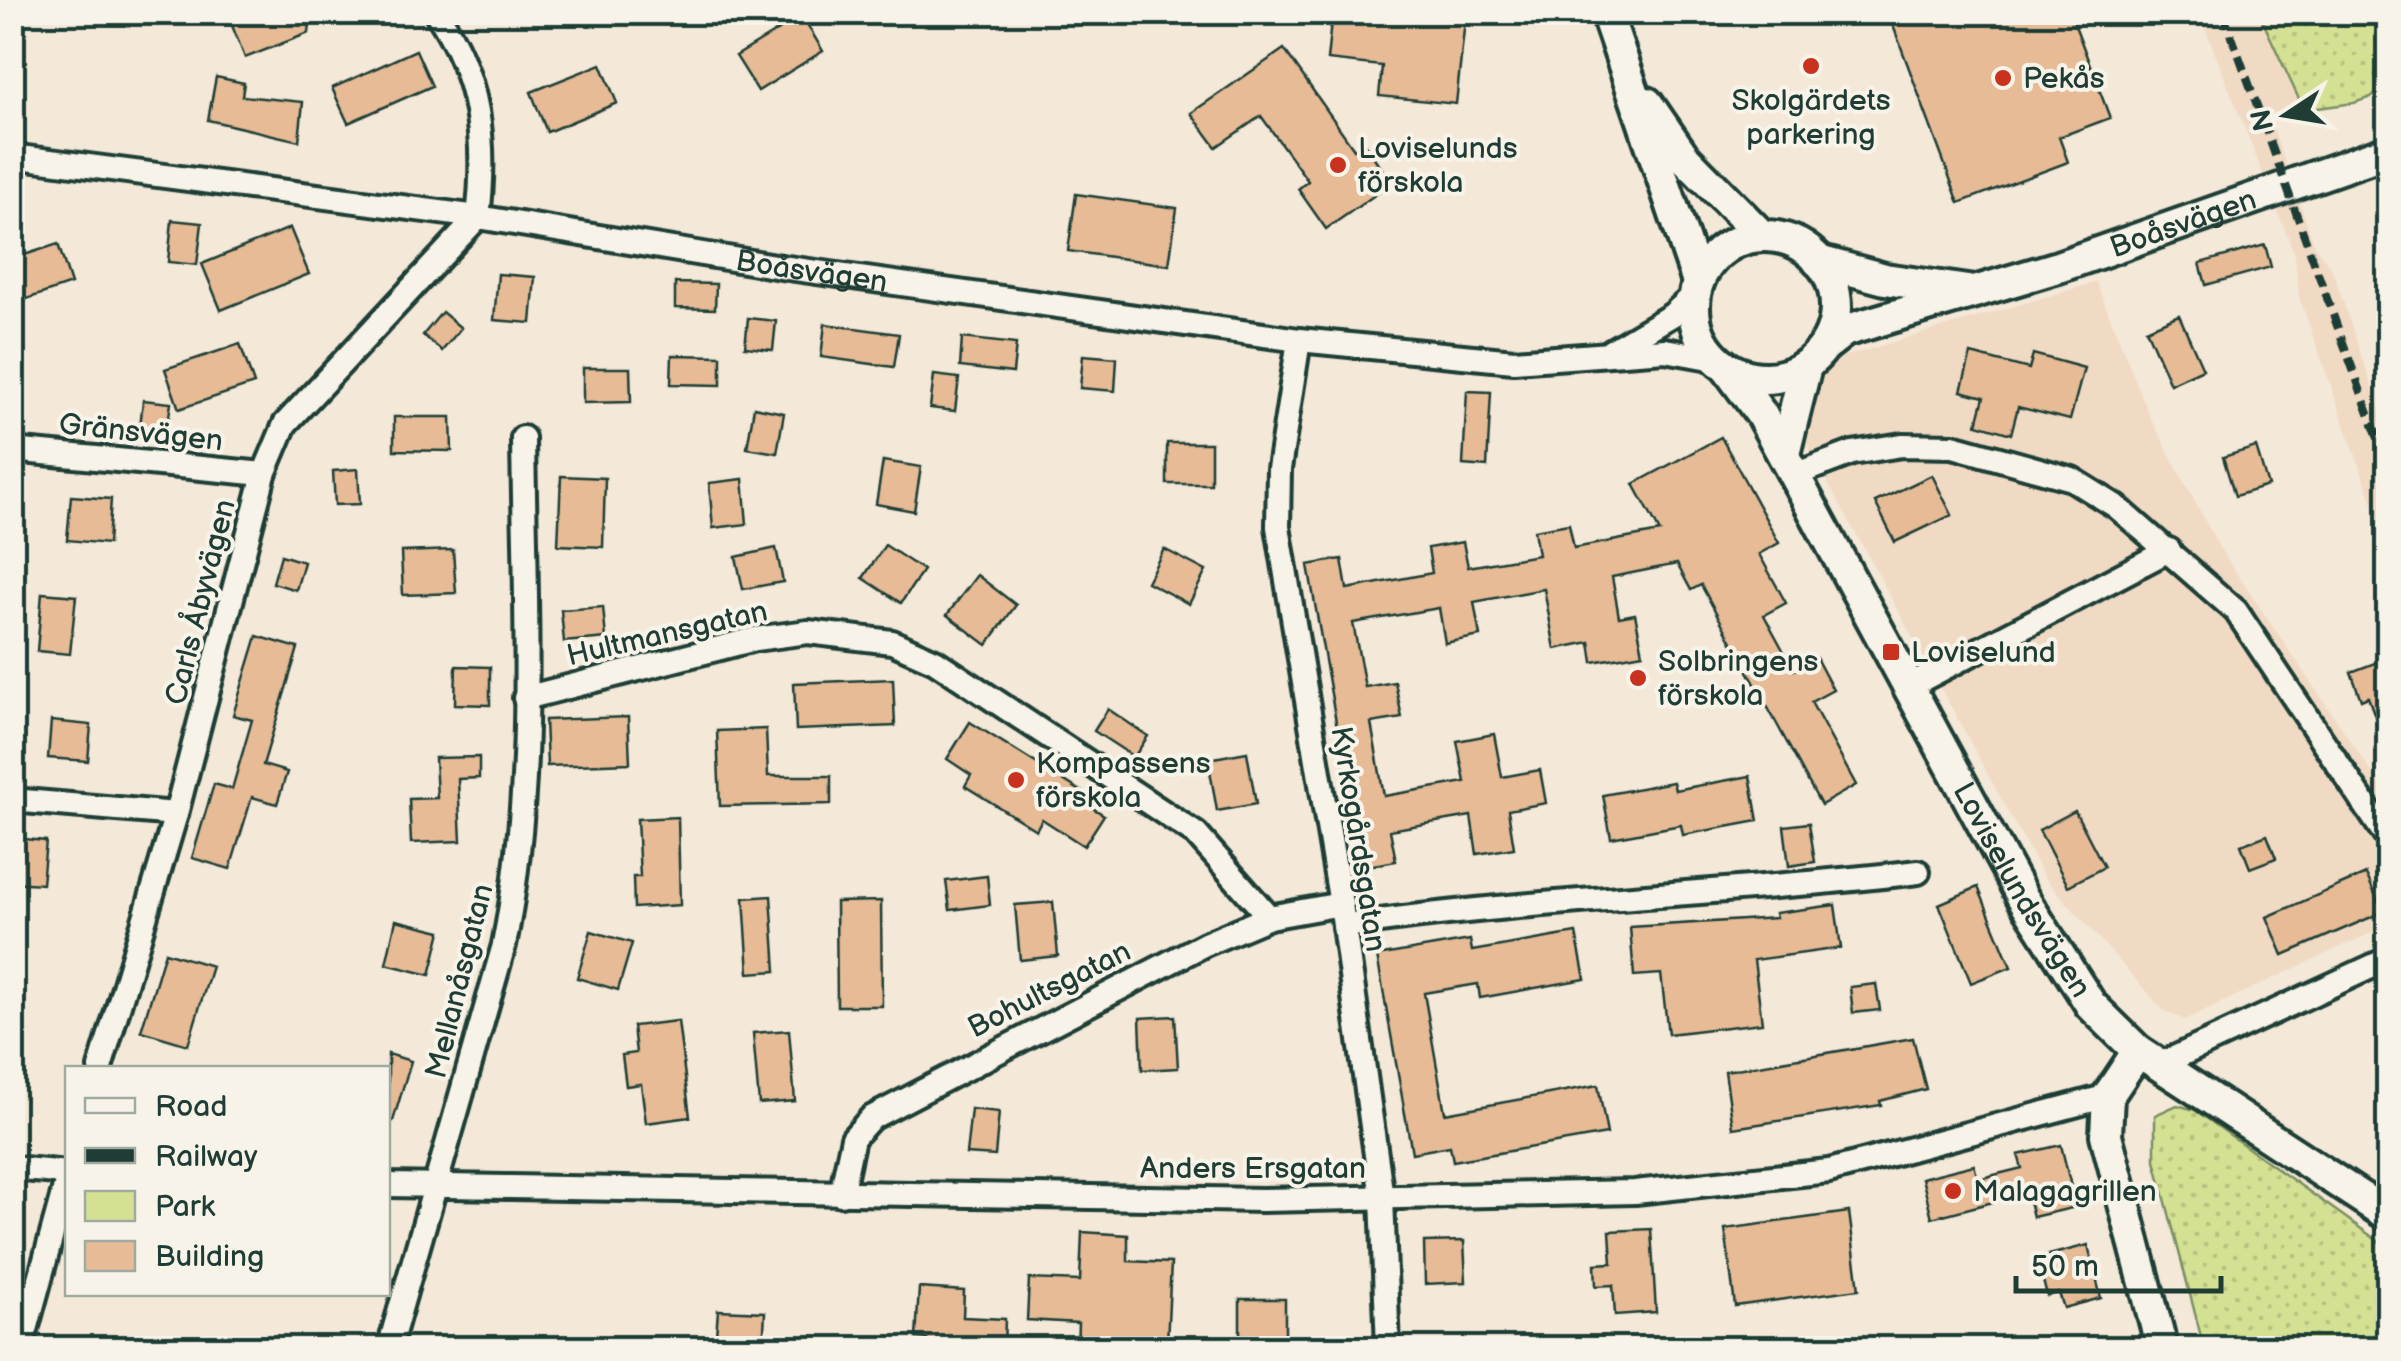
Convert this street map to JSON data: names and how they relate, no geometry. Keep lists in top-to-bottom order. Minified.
{"streets":{"street":["Boåsvägen","Gränsvägen","Carls Åbyvägen","Hultmansgatan","Kyrkogårdsgatan","Loviselundsvägen","Mellanåsgatan","Bohultsgatan","Anders Ersgatan"]},"crossings":[["Boåsvägen","Carls Åbyvägen"],["Boåsvägen","Kyrkogårdsgatan"],["Boåsvägen","Loviselundsvägen"],["Gränsvägen","Carls Åbyvägen"],["Hultmansgatan","Mellanåsgatan"],["Hultmansgatan","Bohultsgatan"],["Kyrkogårdsgatan","Bohultsgatan"],["Kyrkogårdsgatan","Anders Ersgatan"],["Mellanåsgatan","Anders Ersgatan"],["Bohultsgatan","Anders Ersgatan"]],"places":{"other":["Skolgärdets parkering","Pekås","Loviselunds förskola","Solbringens förskola","Kompassens förskola","Malagagrillen"],"transit":["Loviselund"]},"legend":["Road","Railway","Park","Building"],"scale_bar":"50 m","north":"left"}
